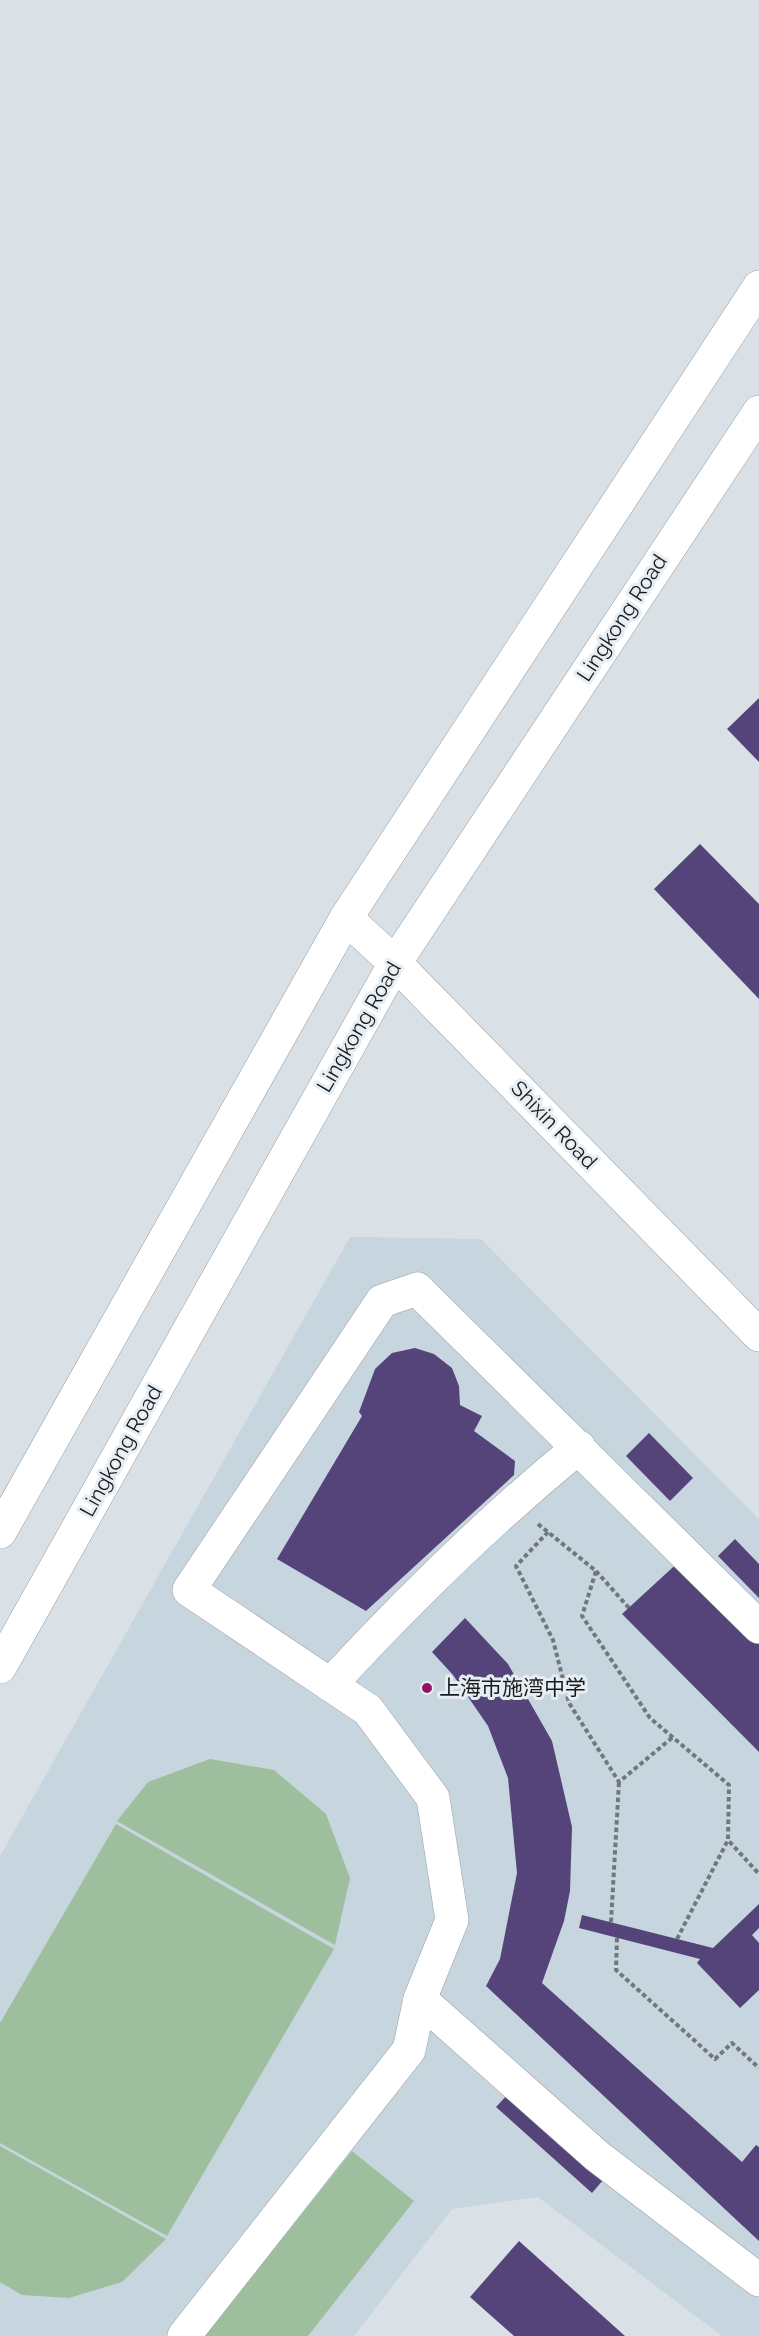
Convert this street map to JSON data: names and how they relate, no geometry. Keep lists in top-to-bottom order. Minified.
{"streets":{"main road":["Lingkong Road","Shixin Road"]},"crossings":[["Lingkong Road","Shixin Road"]],"places":["上海市施湾中学"]}
